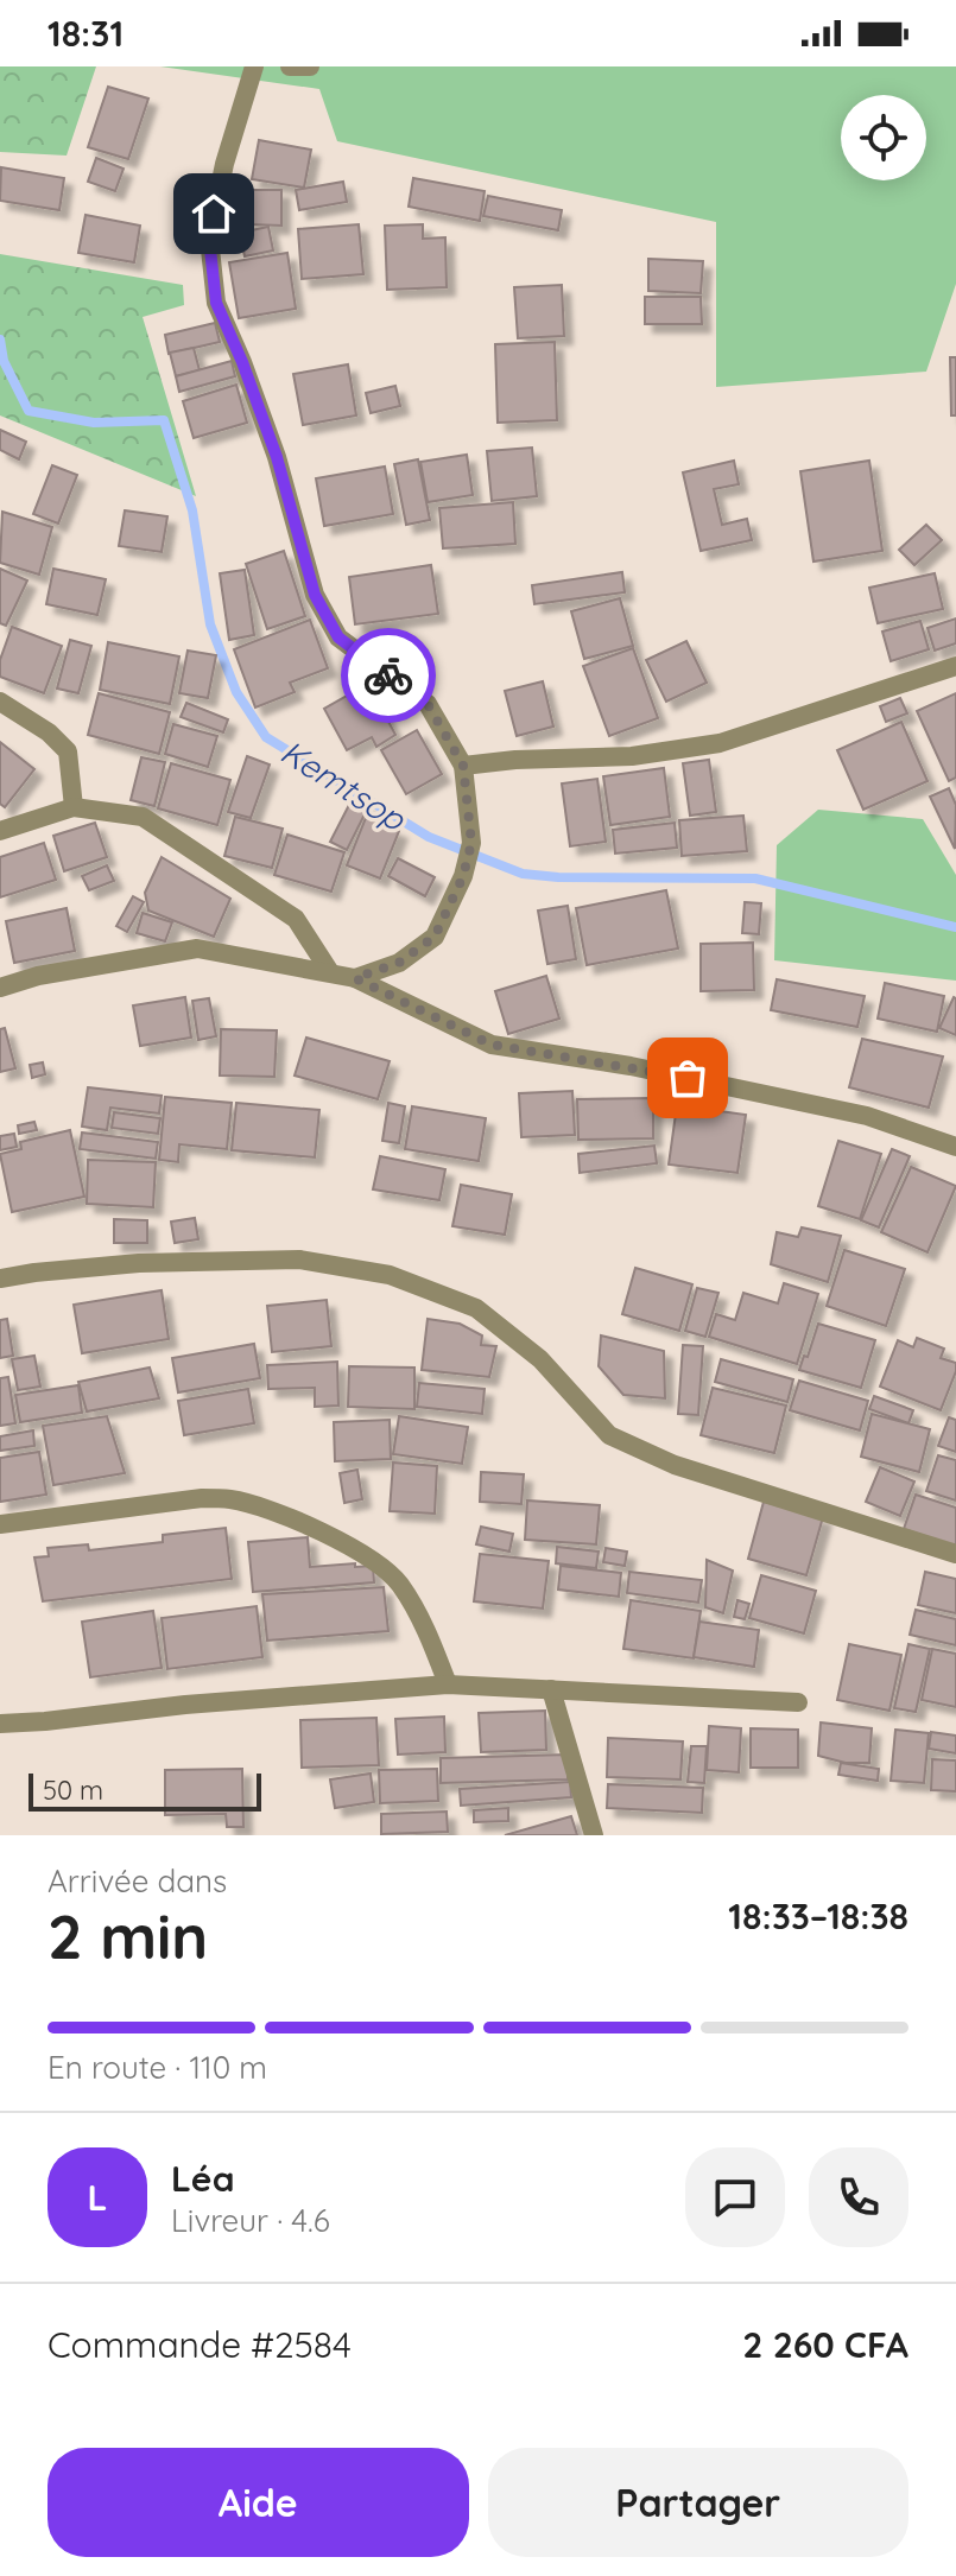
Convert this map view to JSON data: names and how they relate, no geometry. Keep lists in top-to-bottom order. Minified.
{"water":["Kemtsop"],"scale_bar":"50 m","page":{"status":"18:31","scale":"50 m","heading":["2 min","Arrivée dans","18:33–18:38"],"panel":["Léa","Livreur · 4.6","Commande #2584","2 260 CFA"],"bar":"En route · 110 m","round":"L","buttons":["Aide","Partager"]}}
